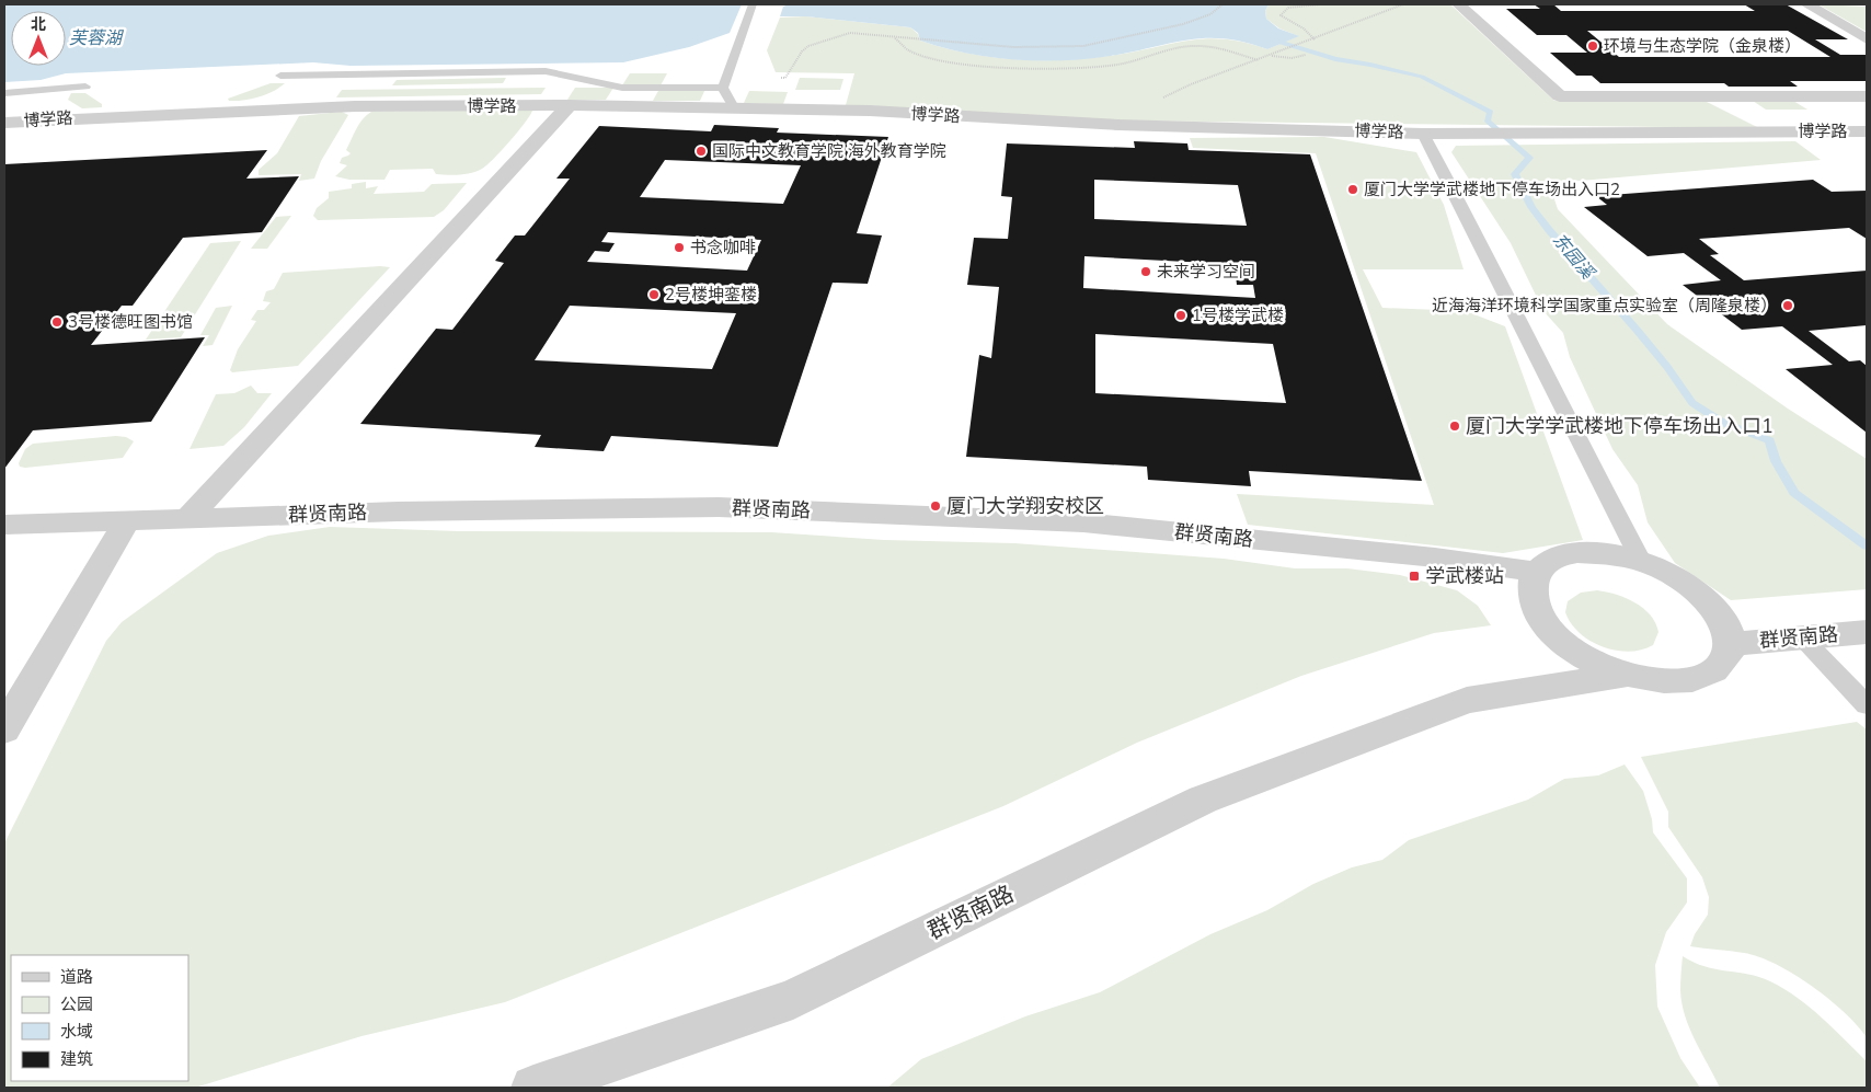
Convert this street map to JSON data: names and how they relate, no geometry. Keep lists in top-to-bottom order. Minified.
{"streets":{"street":["博学路","群贤南路"]},"water":["芙蓉湖","东园溪"],"places":{"other":["环境与生态学院（金泉楼）","国际中文教育学院 海外教育学院","厦门大学学武楼地下停车场出入口2","书念咖啡","未来学习空间","2号楼坤銮楼","近海海洋环境科学国家重点实验室（周隆泉楼）","1号楼学武楼","3号楼德旺图书馆","厦门大学学武楼地下停车场出入口1","厦门大学翔安校区"],"transit":["学武楼站"]},"legend":["道路","公园","水域","建筑"],"north":"top"}
